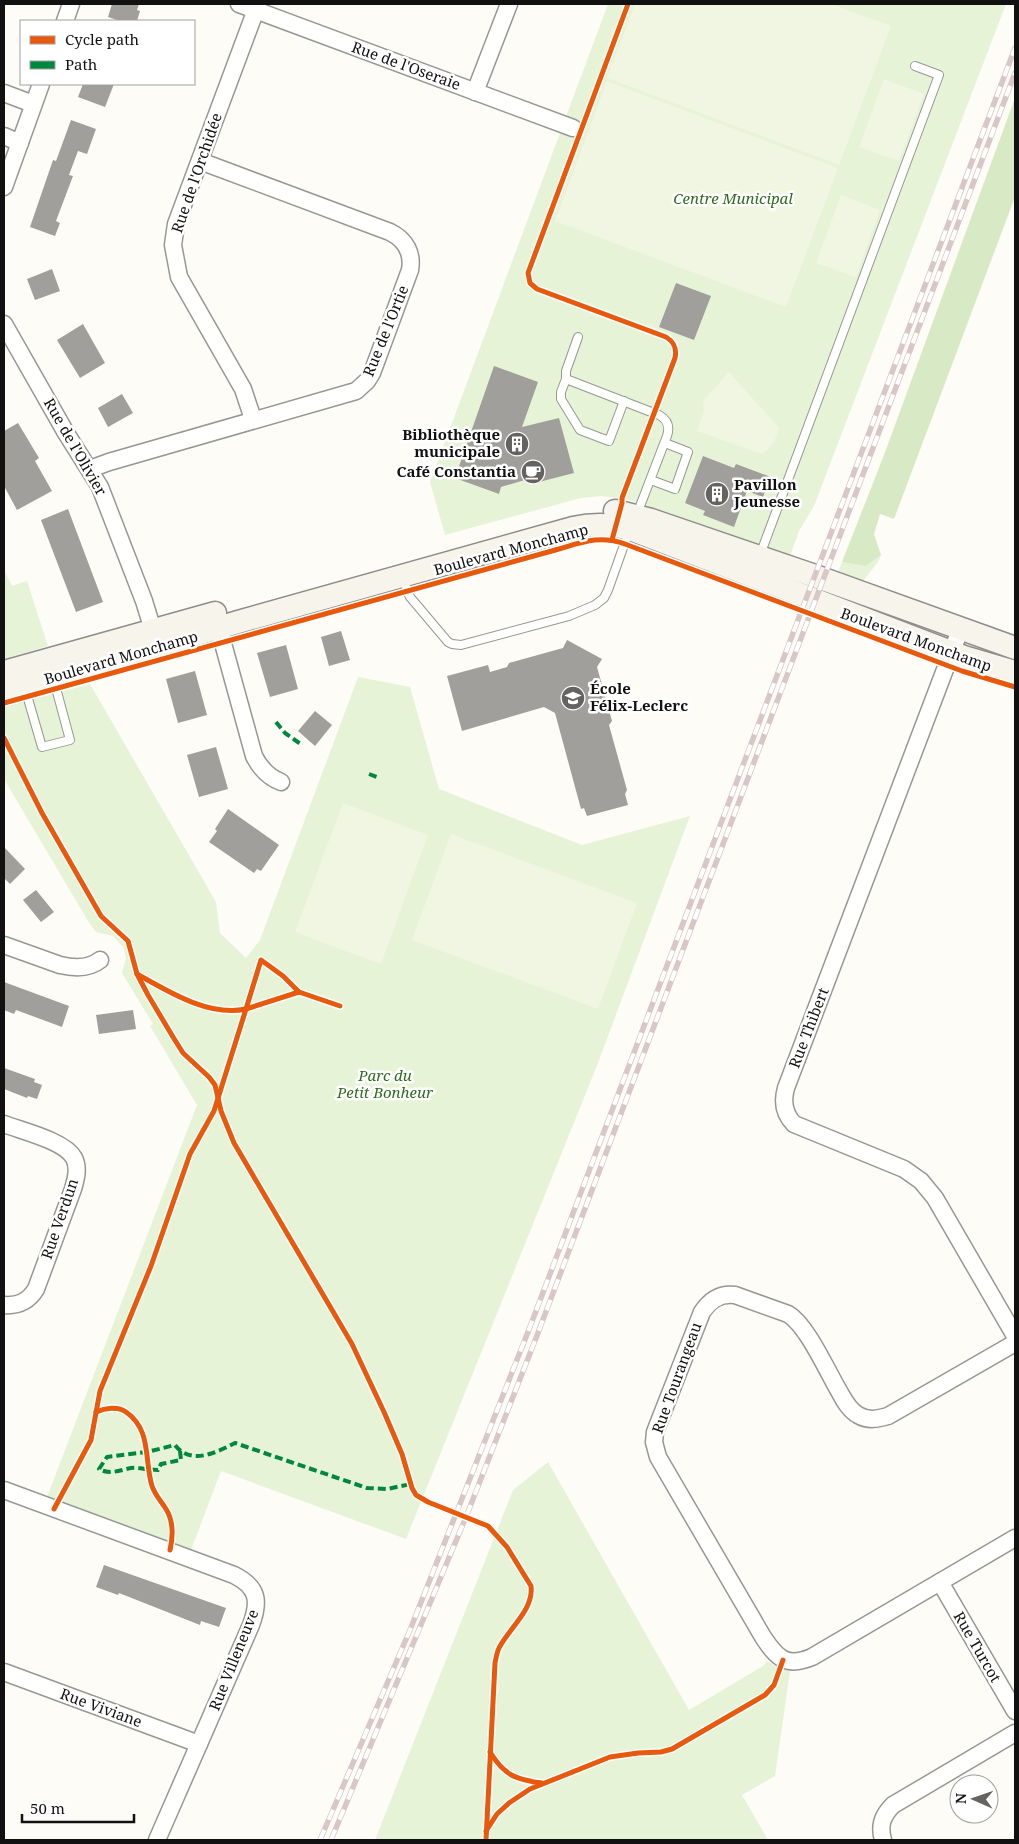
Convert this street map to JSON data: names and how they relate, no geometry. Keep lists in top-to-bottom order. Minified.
{"streets":{"street":["Rue de l'Oseraie","Rue de l'Orchidée","Rue de l'Ortie","Rue de l'Olivier","Boulevard Monchamp","Rue Thibert","Rue Verdun","Rue Tourangeau","Rue Turcot","Rue Villeneuve","Rue Viviane"]},"crossings":[["Rue de l'Oseraie","Rue de l'Orchidée"],["Rue de l'Orchidée","Rue de l'Ortie"],["Rue de l'Ortie","Rue de l'Olivier"],["Rue de l'Olivier","Boulevard Monchamp"],["Boulevard Monchamp","Rue Thibert"],["Rue Tourangeau","Rue Turcot"],["Rue Villeneuve","Rue Viviane"]],"parks":["Centre Municipal","Parc du Petit Bonheur"],"places":{"building":["Bibliothèque municipale","Pavillon Jeunesse"],"cafe":["Café Constantia"],"school or university":["École Félix-Leclerc"]},"legend":["Cycle path","Path"],"scale_bar":"50 m","north":"left"}
